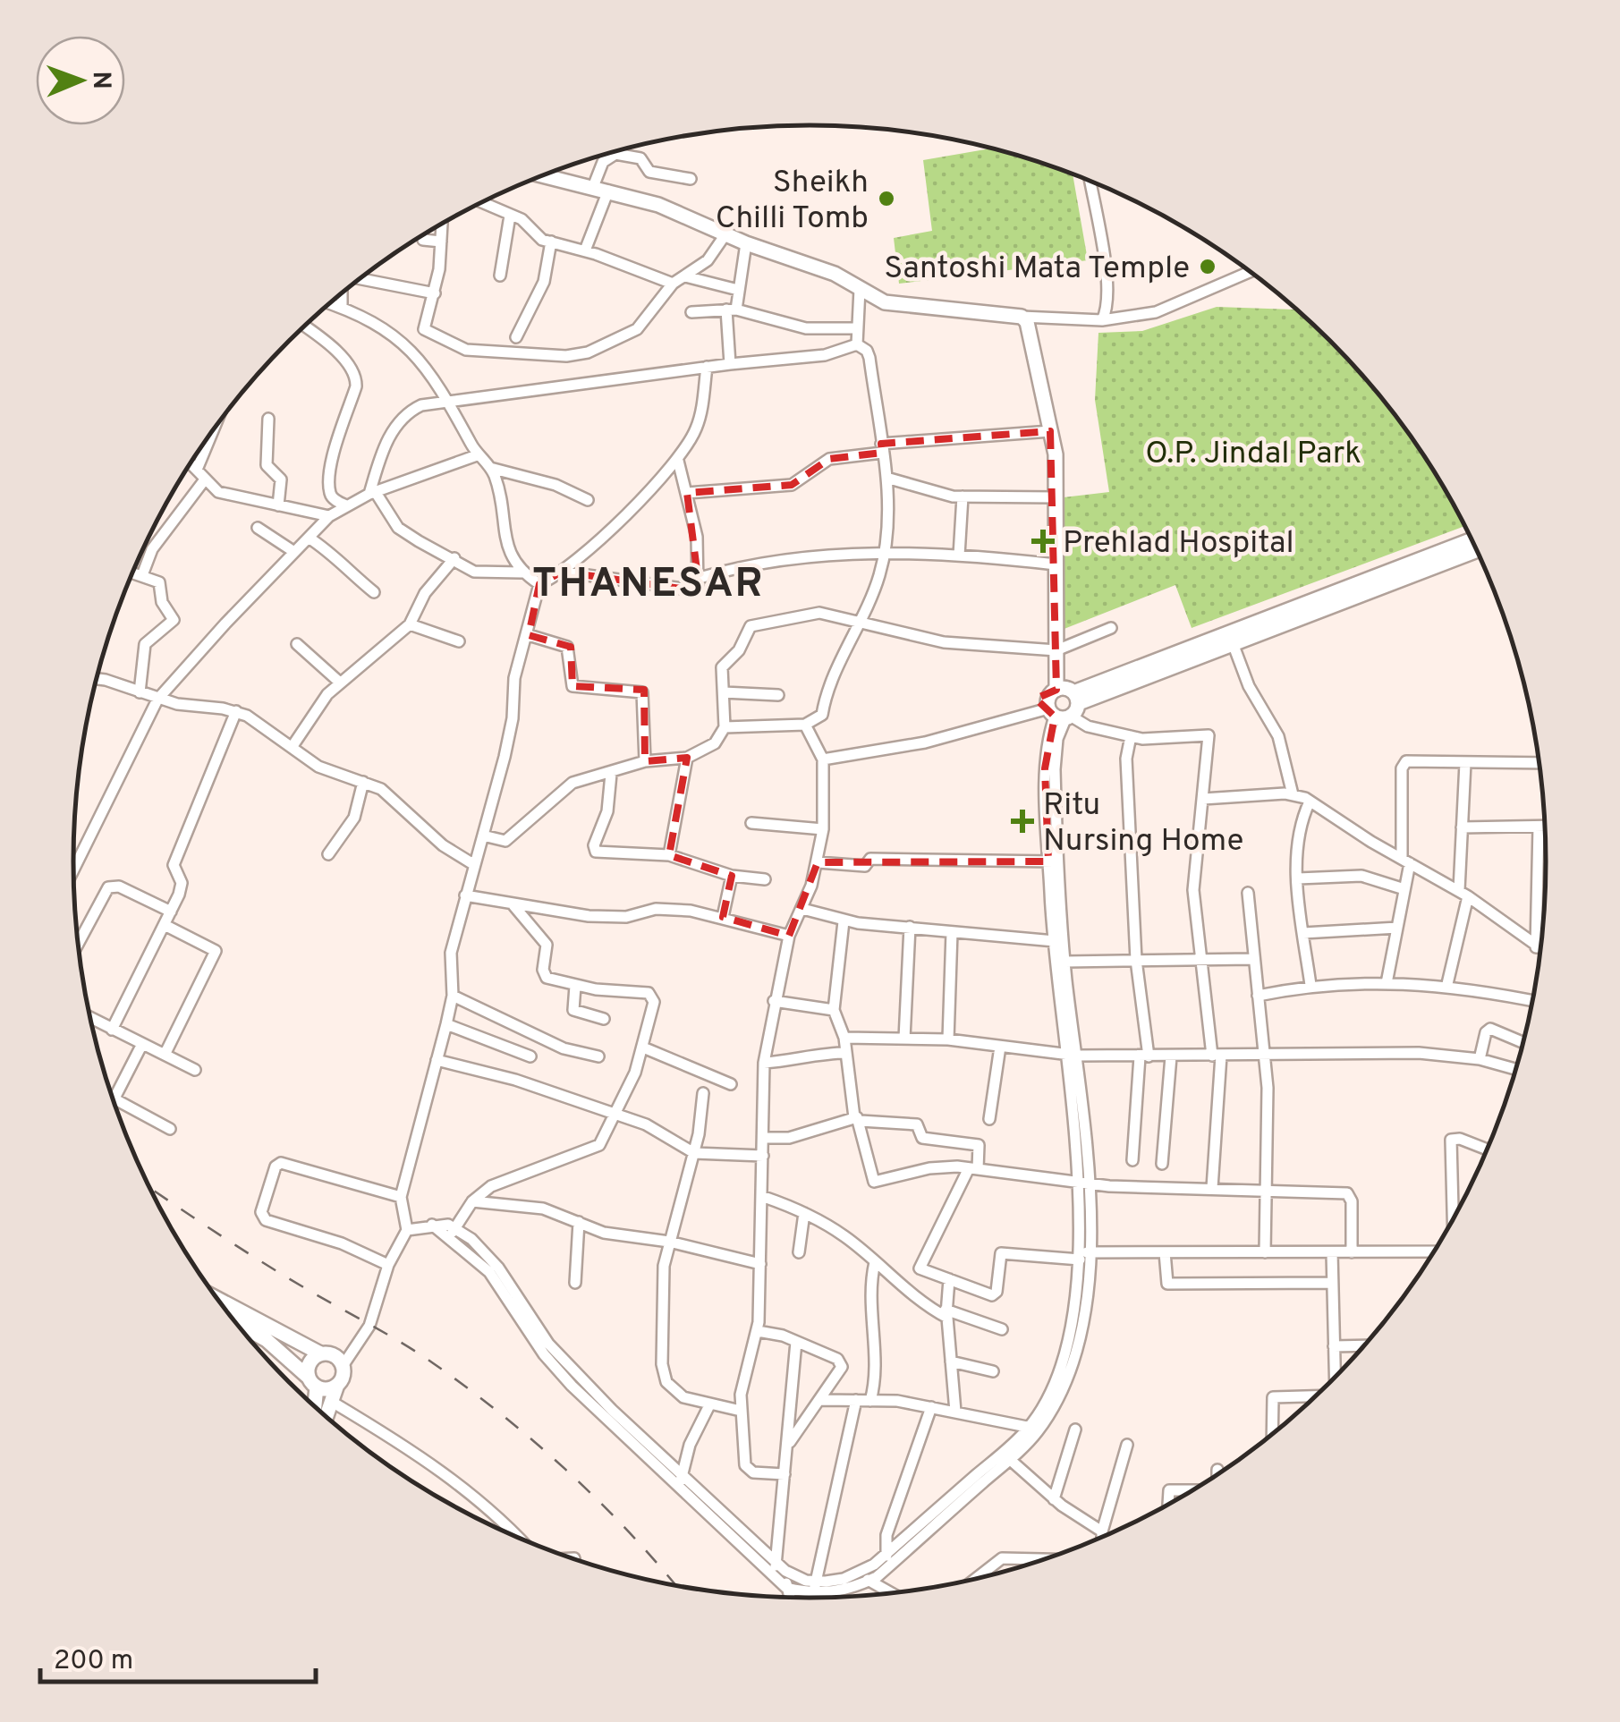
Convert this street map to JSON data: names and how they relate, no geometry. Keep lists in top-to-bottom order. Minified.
{"districts":["THANESAR"],"parks":["O.P. Jindal Park"],"places":{"other":["Sheikh Chilli Tomb","Santoshi Mata Temple"],"health":["Prehlad Hospital","Ritu Nursing Home"]},"scale_bar":"200 m","north":"right"}
